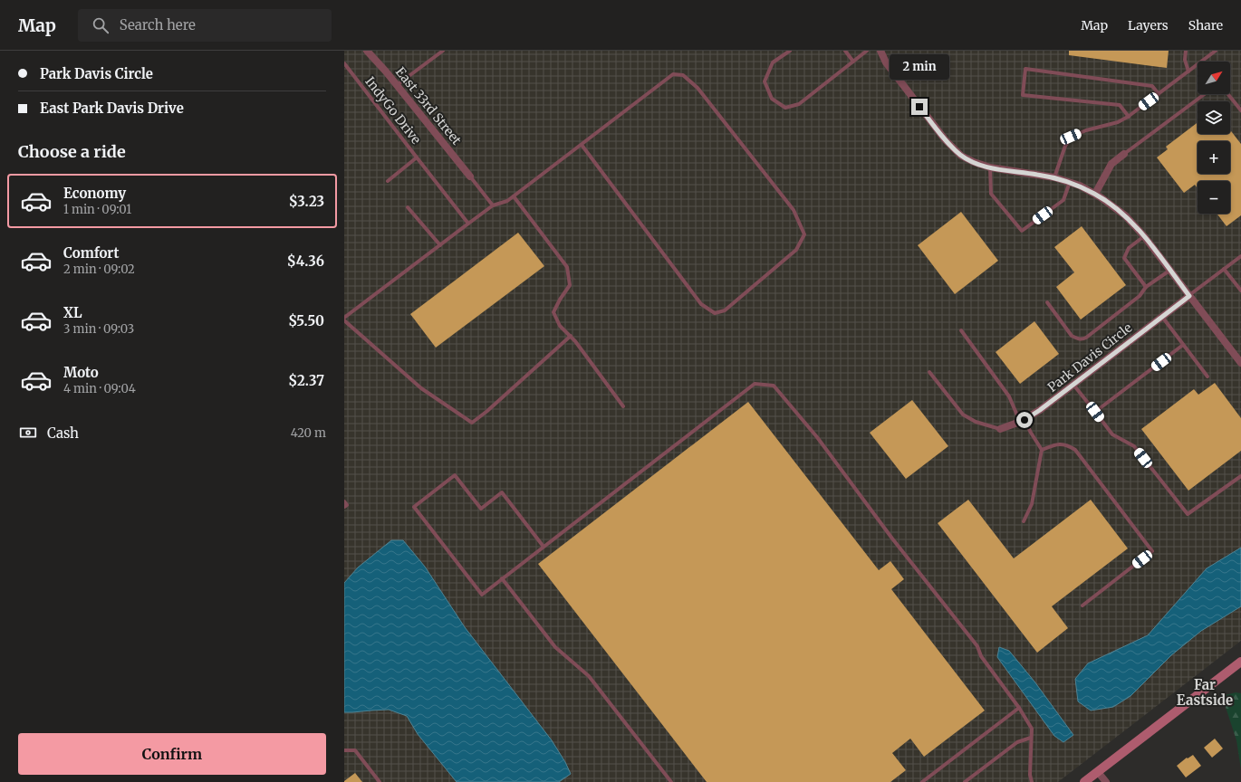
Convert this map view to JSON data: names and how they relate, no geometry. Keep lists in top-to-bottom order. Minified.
{"streets":{"street":["East 33rd Street","Park Davis Circle"],"lane":["IndyGo Drive"]},"districts":["Far Eastside"],"north":"top right","page":{"header":"Map","search":"Search here","nav":["Map","Layers","Share"],"banner":["Park Davis Circle","East Park Davis Drive"],"bubble":"2 min","map_buttons":["+","−"],"heading":"Choose a ride","list":[{"name":"Economy","note":"1 min · 09:01","value":"$3.23"},{"name":"Comfort","note":"2 min · 09:02","value":"$4.36"},{"name":"XL","note":"3 min · 09:03","value":"$5.50"},{"name":"Moto","note":"4 min · 09:04","value":"$2.37"}],"pay":["Cash","420 m"],"buttons":"Confirm"}}
